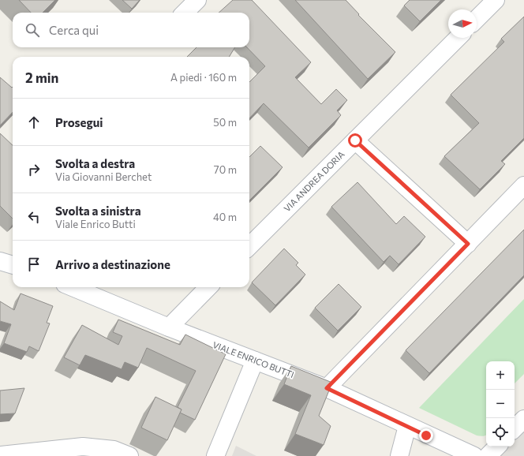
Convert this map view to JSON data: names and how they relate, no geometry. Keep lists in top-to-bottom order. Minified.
{"streets":{"street":["VIA ANDREA DORIA","VIALE ENRICO BUTTI"]},"north":"right","page":{"search":"Cerca qui","heading":["2 min","A piedi · 160 m"],"list":[["Prosegui","50 m"],["Svolta a destra","Via Giovanni Berchet","70 m"],["Svolta a sinistra","Viale Enrico Butti","40 m"],"Arrivo a destinazione"],"map_buttons":["+","−"]}}
